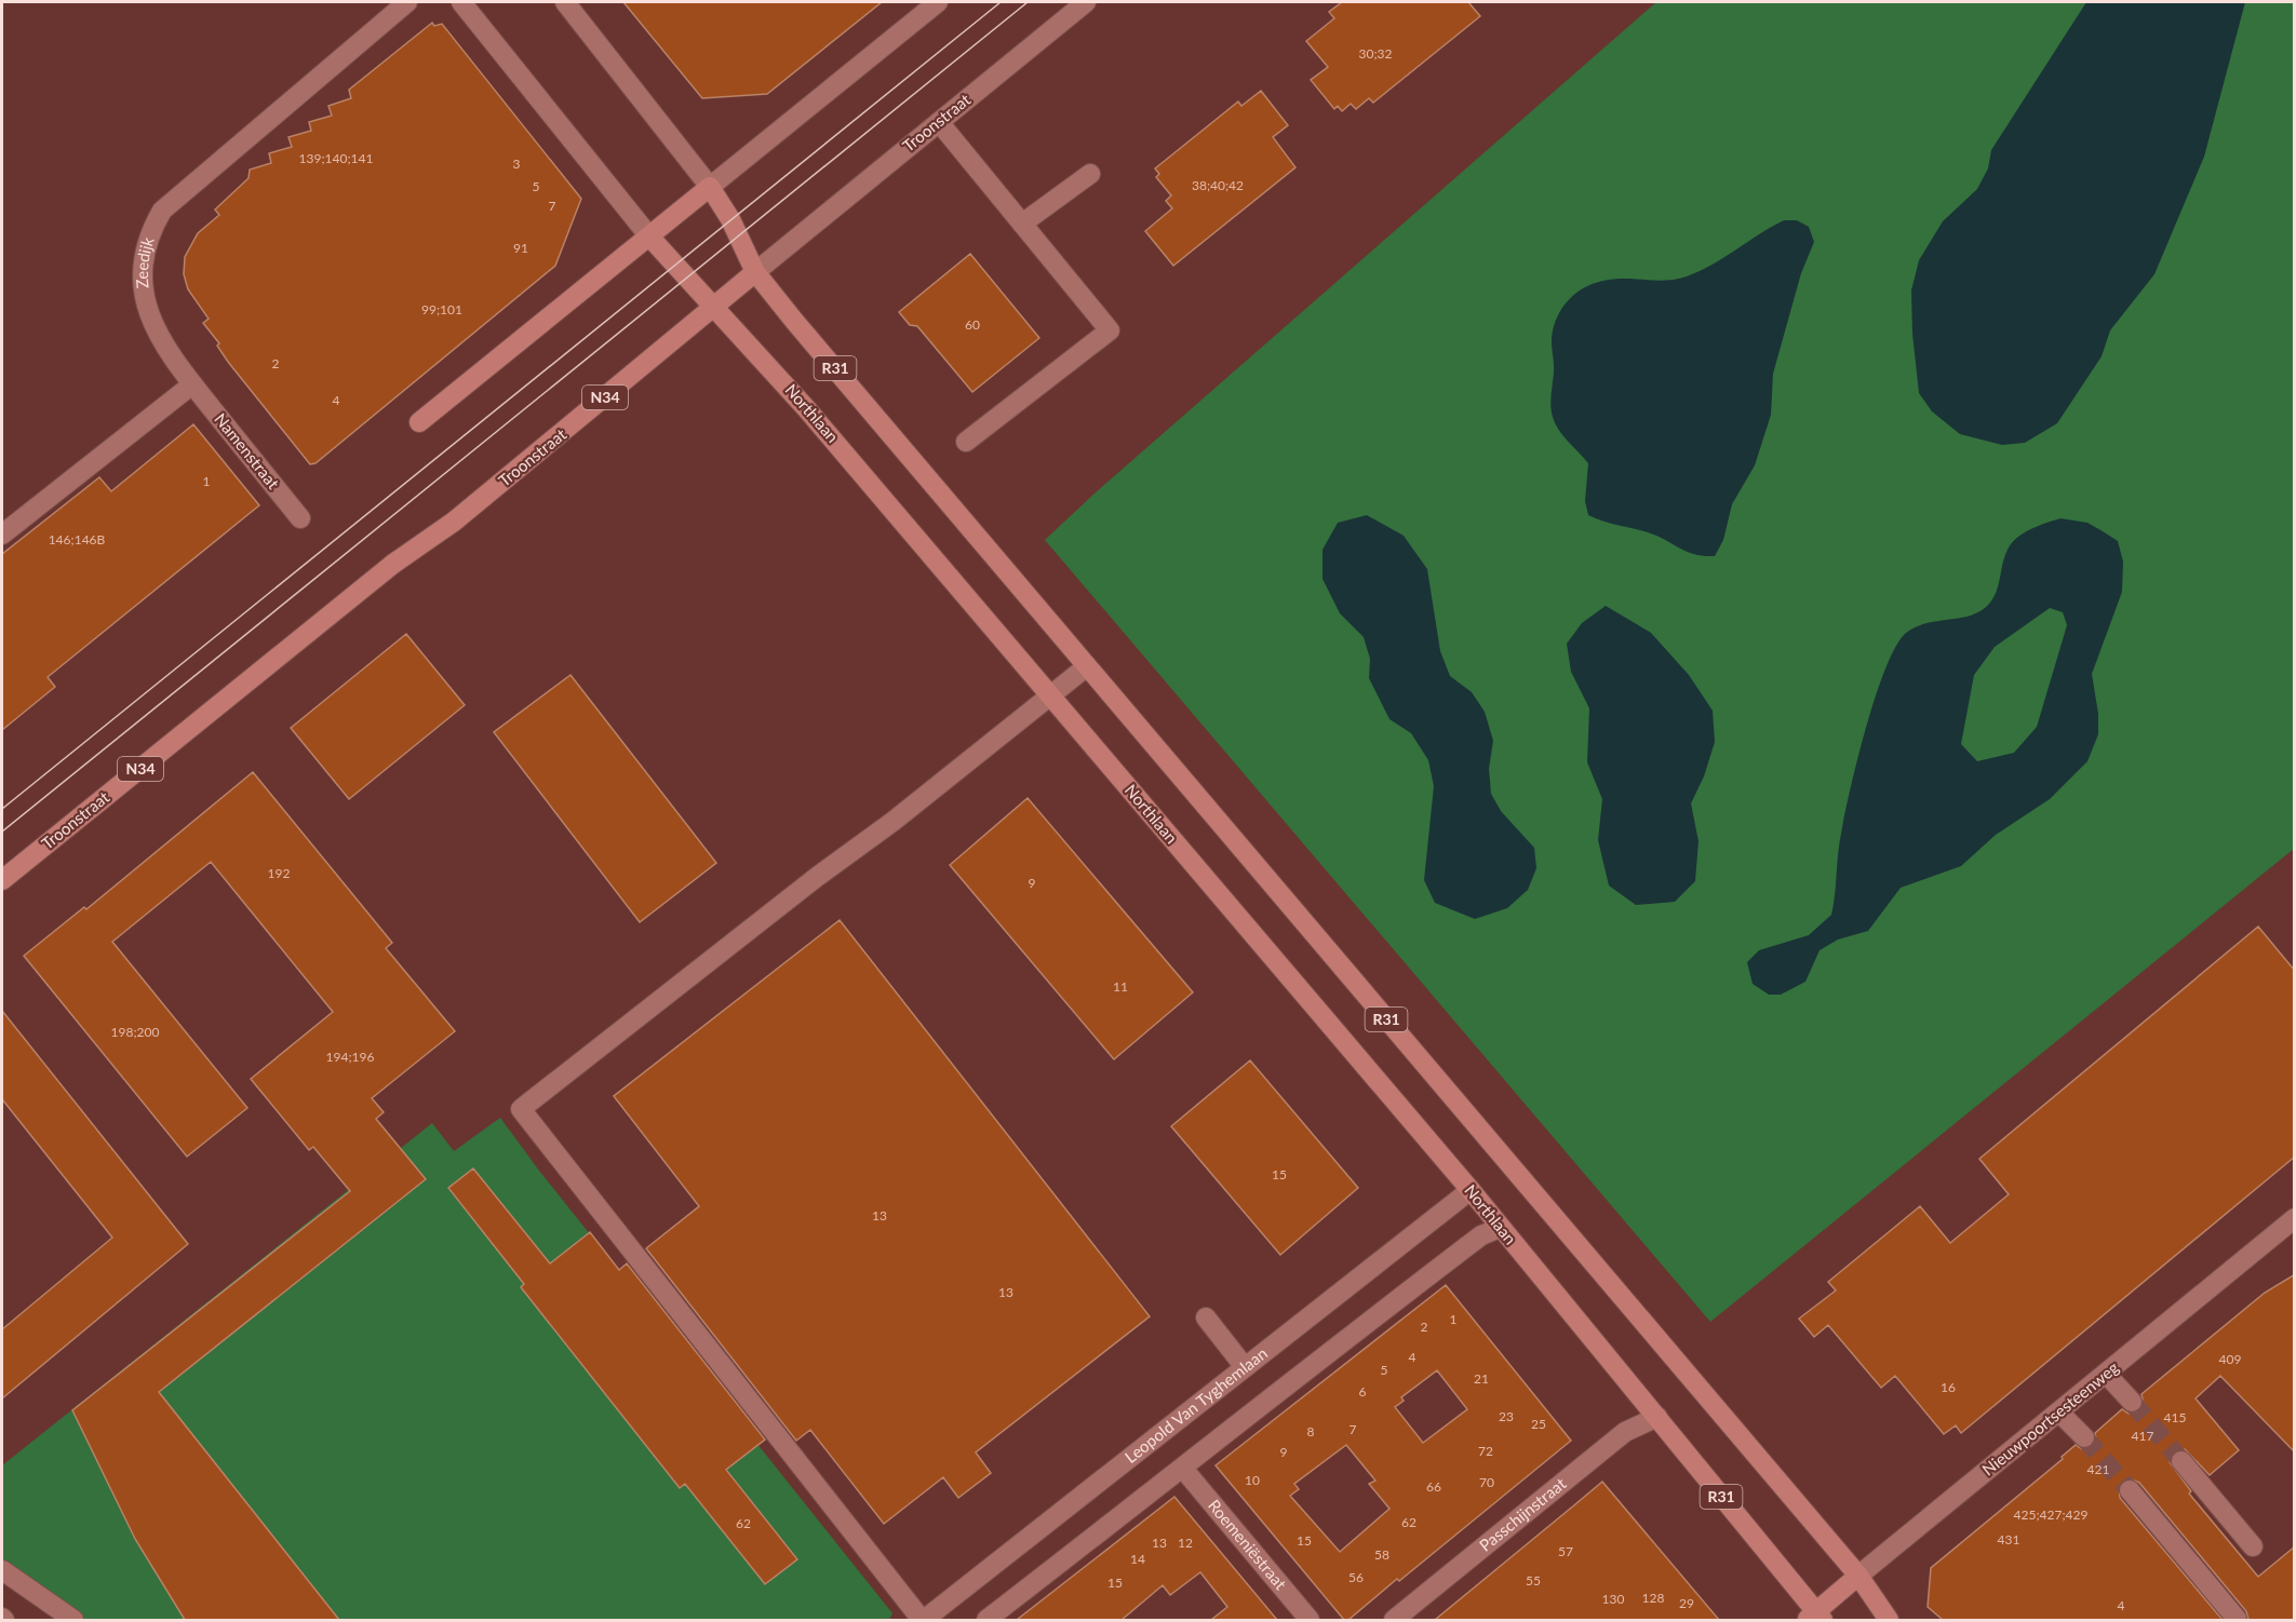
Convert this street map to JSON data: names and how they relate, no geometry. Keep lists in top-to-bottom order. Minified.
{"streets":{"main road":["Troonstraat","R31","N34","Northlaan","Nieuwpoortsesteenweg"],"street":["Zeedijk","Namenstraat","Leopold Van Tyghemlaan","Passchijnstraat","Roemeniëstraat"]},"crossings":[["Troonstraat","R31"],["Troonstraat","Northlaan"],["Zeedijk","Namenstraat"],["R31","Nieuwpoortsesteenweg"],["Northlaan","Leopold Van Tyghemlaan"],["Northlaan","Nieuwpoortsesteenweg"],["Northlaan","Passchijnstraat"]],"house_numbers":["30;32","139;140;141","3","38;40;42","5","7","91","99;101","60","2","4","1","146;146B","192","9","11","198;200","194;196","15","13","13","1","2","4","409","5","21","16","6","23","415","25","7","8","417","72","9","421","10","70","66","425;427;429","62","62","431","15","13","12","57","58","14","56","55","15","128","130","29","4"]}
